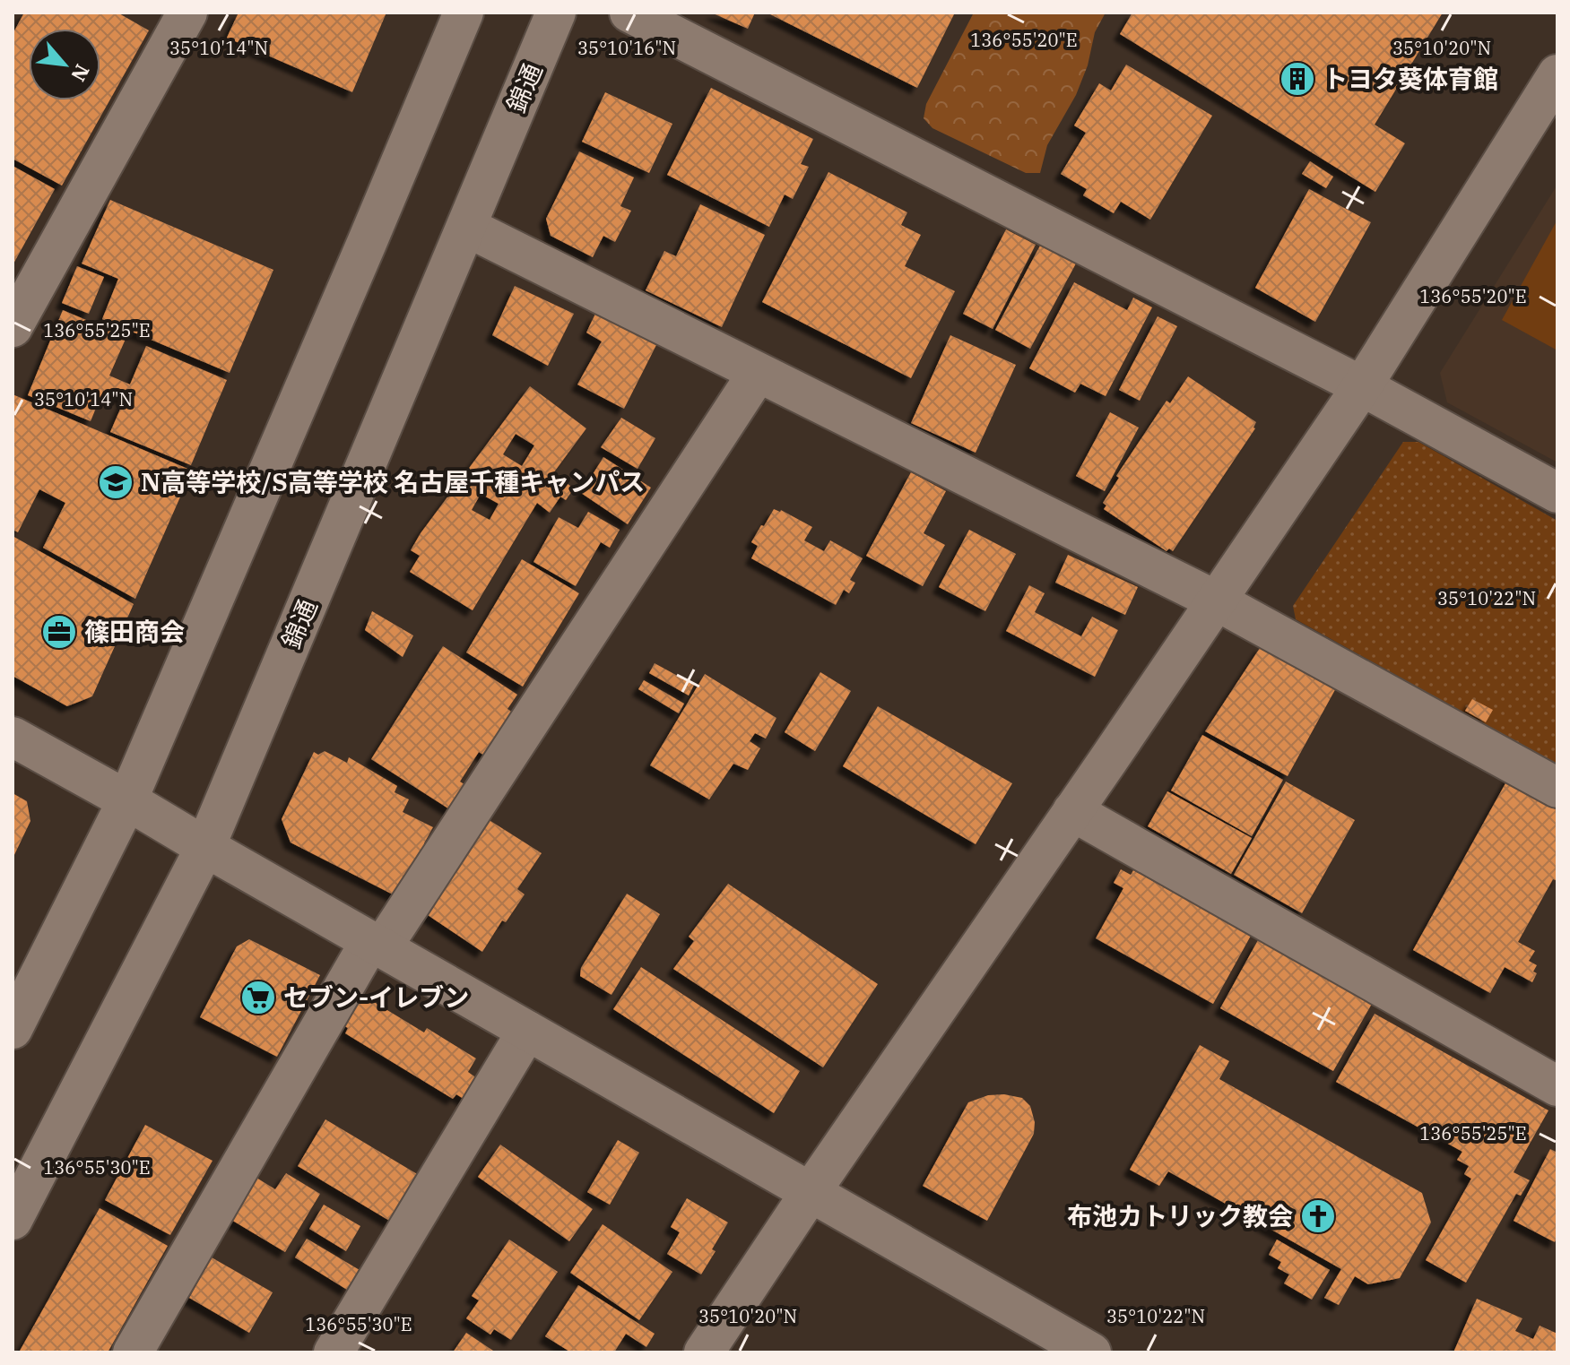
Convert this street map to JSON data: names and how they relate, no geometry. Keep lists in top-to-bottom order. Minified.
{"streets":{"street":["錦通"]},"places":{"building":["トヨタ葵体育館"],"school or university":["N高等学校/S高等学校 名古屋千種キャンパス"],"office":["篠田商会"],"supermarket":["セブン-イレブン"],"church":["布池カトリック教会"]},"north":"bottom right","coordinates":["136°55'20\"E","35°10'14\"N","35°10'16\"N","35°10'20\"N","136°55'25\"E","35°10'22\"N","136°55'30\"E"]}
